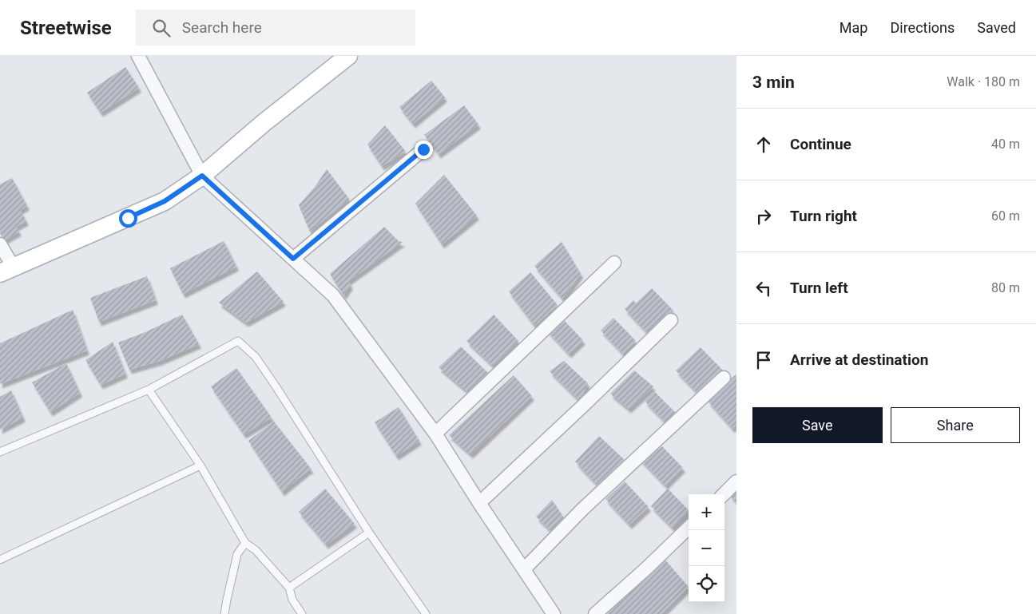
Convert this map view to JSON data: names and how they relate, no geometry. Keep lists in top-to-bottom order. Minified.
{"page":{"header":"Streetwise","search":"Search here","nav":["Map","Directions","Saved"],"heading":["3 min","Walk · 180 m"],"list":[["Continue","40 m"],["Turn right","60 m"],["Turn left","80 m"],"Arrive at destination"],"buttons":["Save","Share"],"map_buttons":["+","−"]}}
